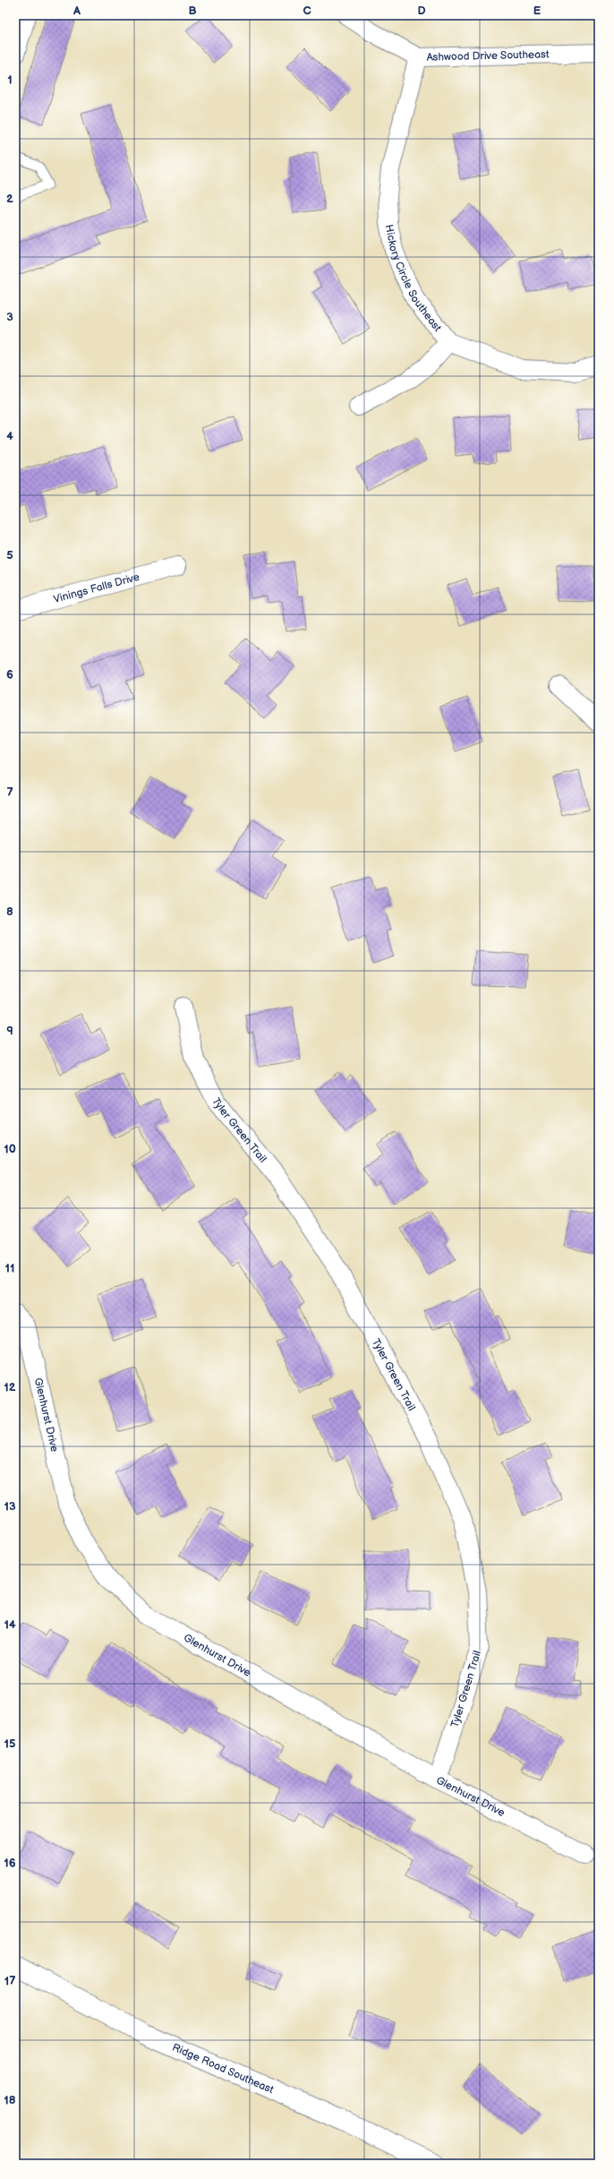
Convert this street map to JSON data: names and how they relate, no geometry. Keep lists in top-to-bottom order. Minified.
{"streets":{"street":["Ashwood Drive Southeast","Hickory Circle Southeast","Vinings Falls Drive","Tyler Green Trail","Glenhurst Drive","Ridge Road Southeast"]},"crossings":[["Ashwood Drive Southeast","Hickory Circle Southeast"],["Tyler Green Trail","Glenhurst Drive"]],"grid":{"columns":["A","B","C","D","E"],"rows":["1","2","3","4","5","6","7","8","9","10","11","12","13","14","15","16","17","18"]}}
